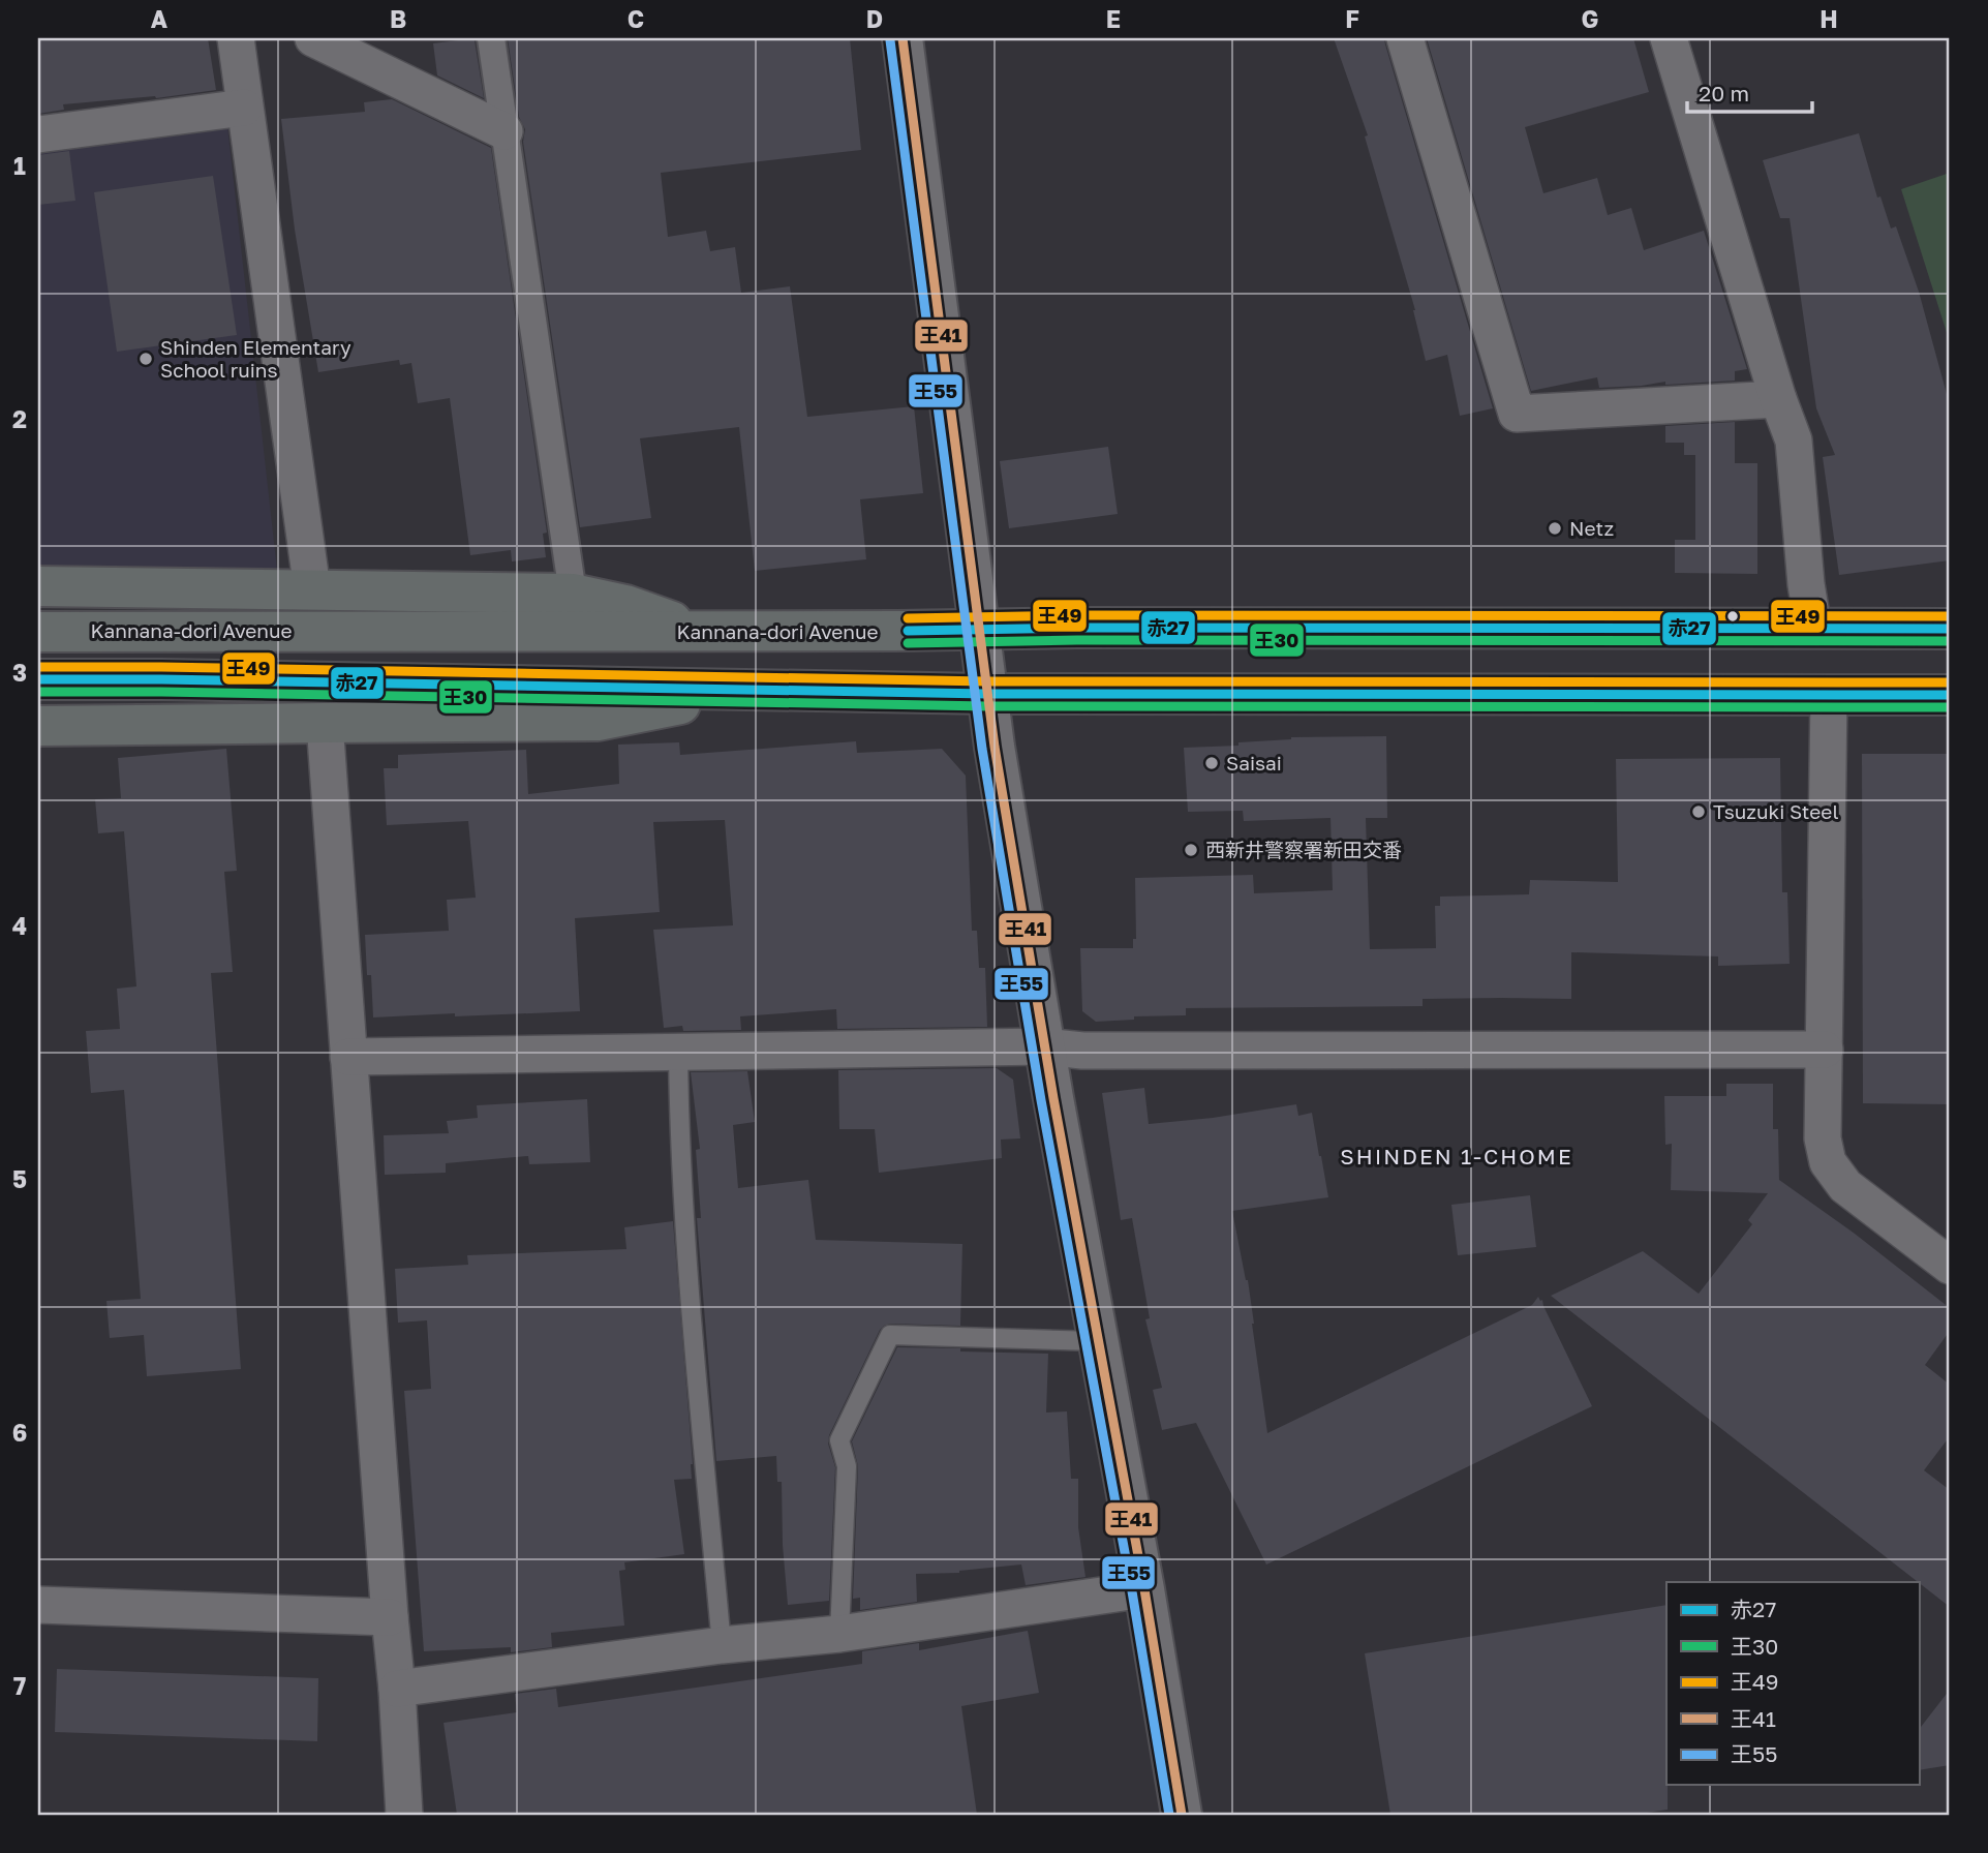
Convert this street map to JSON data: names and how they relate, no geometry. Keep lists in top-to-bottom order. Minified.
{"streets":{"main road":["Kannana-dori Avenue"]},"districts":["SHINDEN 1-CHOME"],"places":["Shinden Elementary School ruins","Netz","Saisai","Tsuzuki Steel","西新井警察署新田交番"],"lines":["transit line 王41","transit line 王55","transit line 王49","transit line 赤27","transit line 王30"],"legend":["赤27","王30","王49","王41","王55"],"scale_bar":"20 m","grid":{"columns":["A","B","C","D","E","F","G","H"],"rows":["1","2","3","4","5","6","7"]}}
